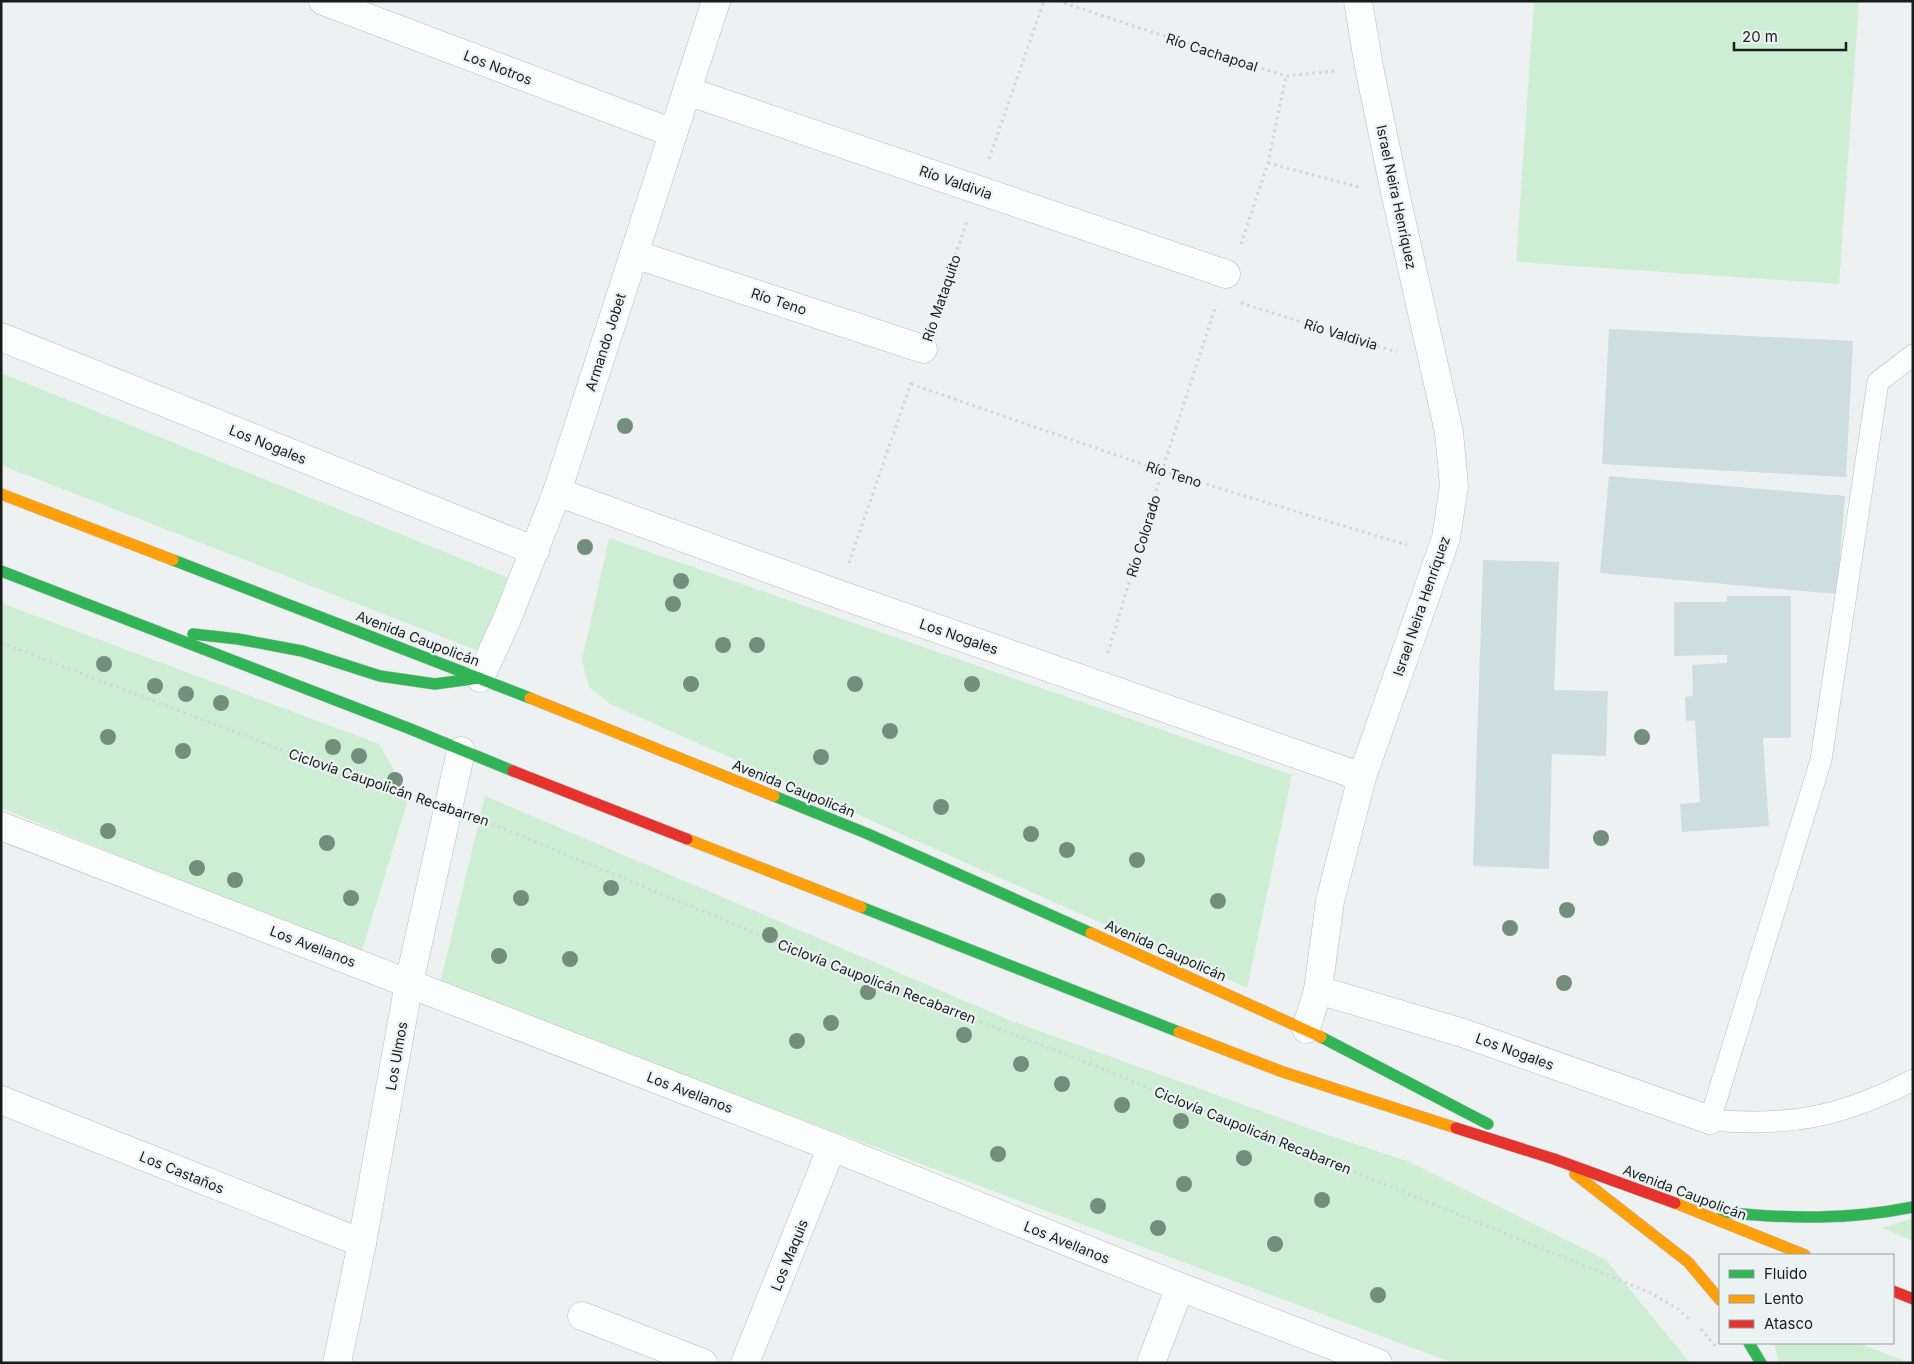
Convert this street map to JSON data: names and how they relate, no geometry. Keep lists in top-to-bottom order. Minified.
{"streets":{"main road":["Avenida Caupolicán"],"street":["Los Notros","Río Valdivia","Israel Neira Henríquez","Río Teno","Armando Jobet","Los Nogales","Los Avellanos","Los Ulmos","Los Castaños","Los Maquis"],"path":["Río Cachapoal","Río Mataquito","Río Colorado","Ciclovía Caupolicán Recabarren"]},"crossings":[["Río Cachapoal","Israel Neira Henríquez"],["Río Cachapoal","Río Colorado"],["Los Notros","Armando Jobet"],["Río Valdivia","Israel Neira Henríquez"],["Río Valdivia","Río Mataquito"],["Río Valdivia","Armando Jobet"],["Río Valdivia","Río Colorado"],["Israel Neira Henríquez","Río Teno"],["Israel Neira Henríquez","Los Nogales"],["Israel Neira Henríquez","Avenida Caupolicán"],["Río Mataquito","Río Teno"],["Río Mataquito","Los Nogales"],["Río Teno","Armando Jobet"],["Río Teno","Río Colorado"],["Armando Jobet","Los Nogales"],["Armando Jobet","Avenida Caupolicán"],["Los Nogales","Río Colorado"],["Avenida Caupolicán","Los Ulmos"],["Ciclovía Caupolicán Recabarren","Los Ulmos"],["Los Avellanos","Los Ulmos"],["Los Avellanos","Los Maquis"],["Los Ulmos","Los Castaños"]],"legend":["Fluido","Lento","Atasco"],"scale_bar":"20 m"}
